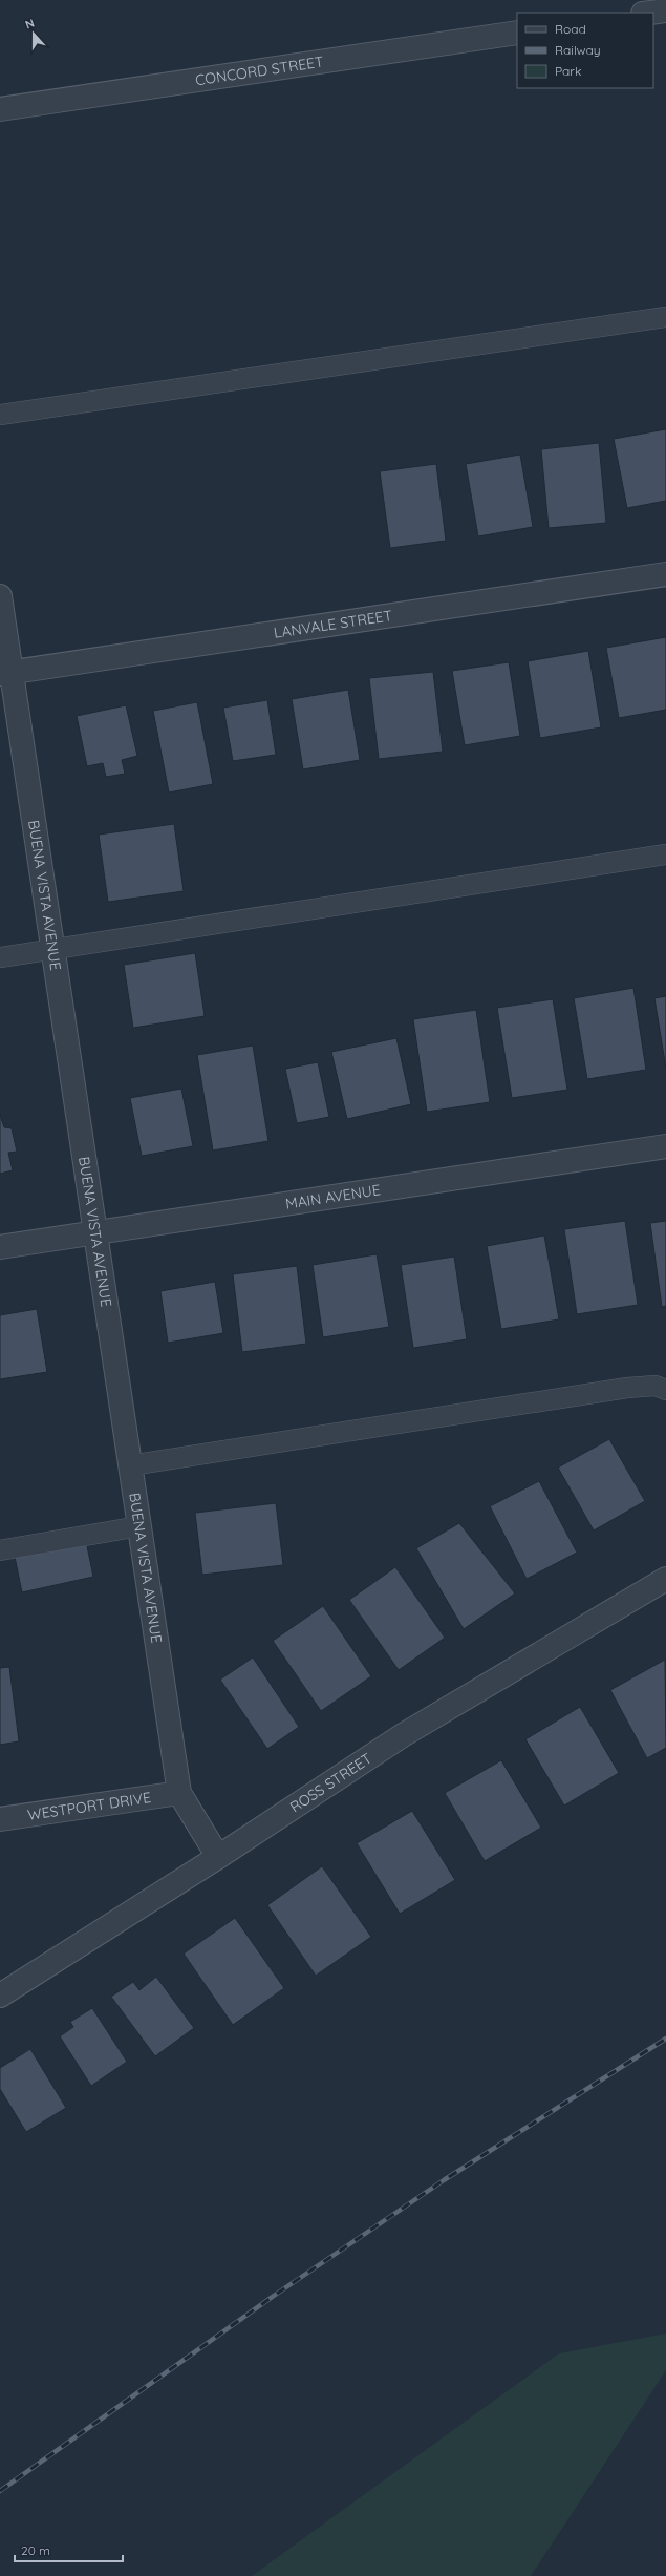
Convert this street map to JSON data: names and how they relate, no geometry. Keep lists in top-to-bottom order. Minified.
{"streets":{"street":["CONCORD STREET","LANVALE STREET","BUENA VISTA AVENUE","MAIN AVENUE","ROSS STREET","WESTPORT DRIVE"]},"crossings":[["LANVALE STREET","BUENA VISTA AVENUE"],["BUENA VISTA AVENUE","MAIN AVENUE"],["BUENA VISTA AVENUE","ROSS STREET"],["BUENA VISTA AVENUE","WESTPORT DRIVE"]],"legend":["Road","Railway","Park"],"scale_bar":"20 m","north":"top"}
